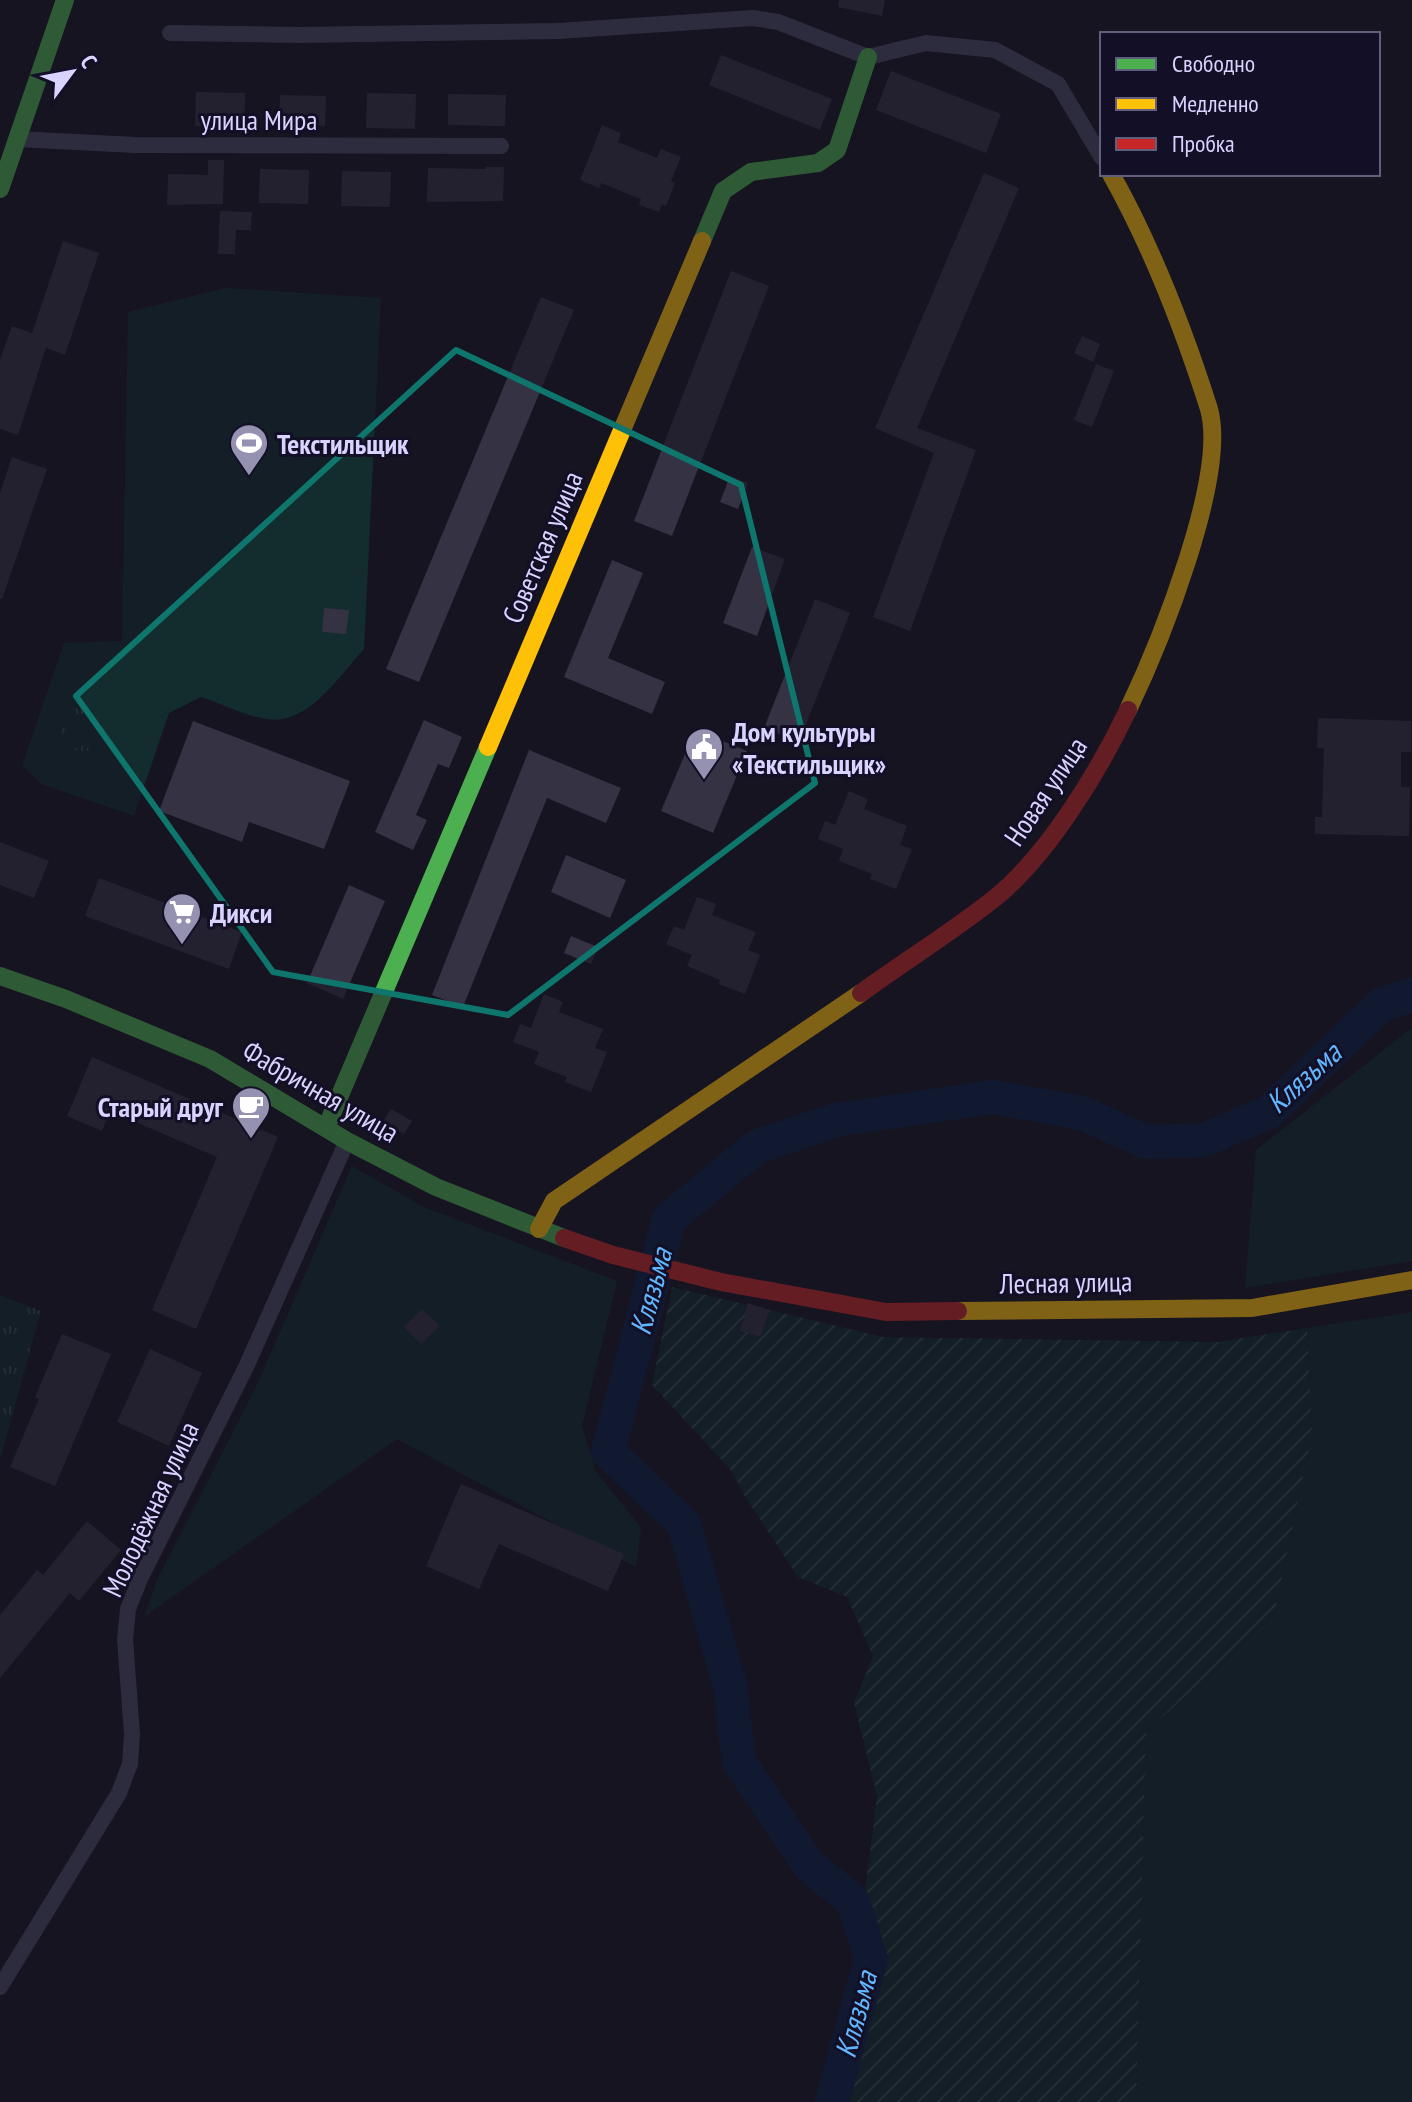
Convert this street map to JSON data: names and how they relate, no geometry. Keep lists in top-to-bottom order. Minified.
{"streets":{"street":["улица Мира","Советская улица","Новая улица","Фабричная улица","Лесная улица","Молодёжная улица"]},"crossings":[["Советская улица","Фабричная улица"],["Новая улица","Фабричная улица"],["Фабричная улица","Лесная улица"],["Фабричная улица","Молодёжная улица"]],"water":["Клязьма"],"places":{"sports":["Текстильщик"],"public building":["Дом культуры «Текстильщик»"],"supermarket":["Дикси"],"cafe":["Старый друг"]},"legend":["Свободно","Медленно","Пробка"],"north":"top right"}
